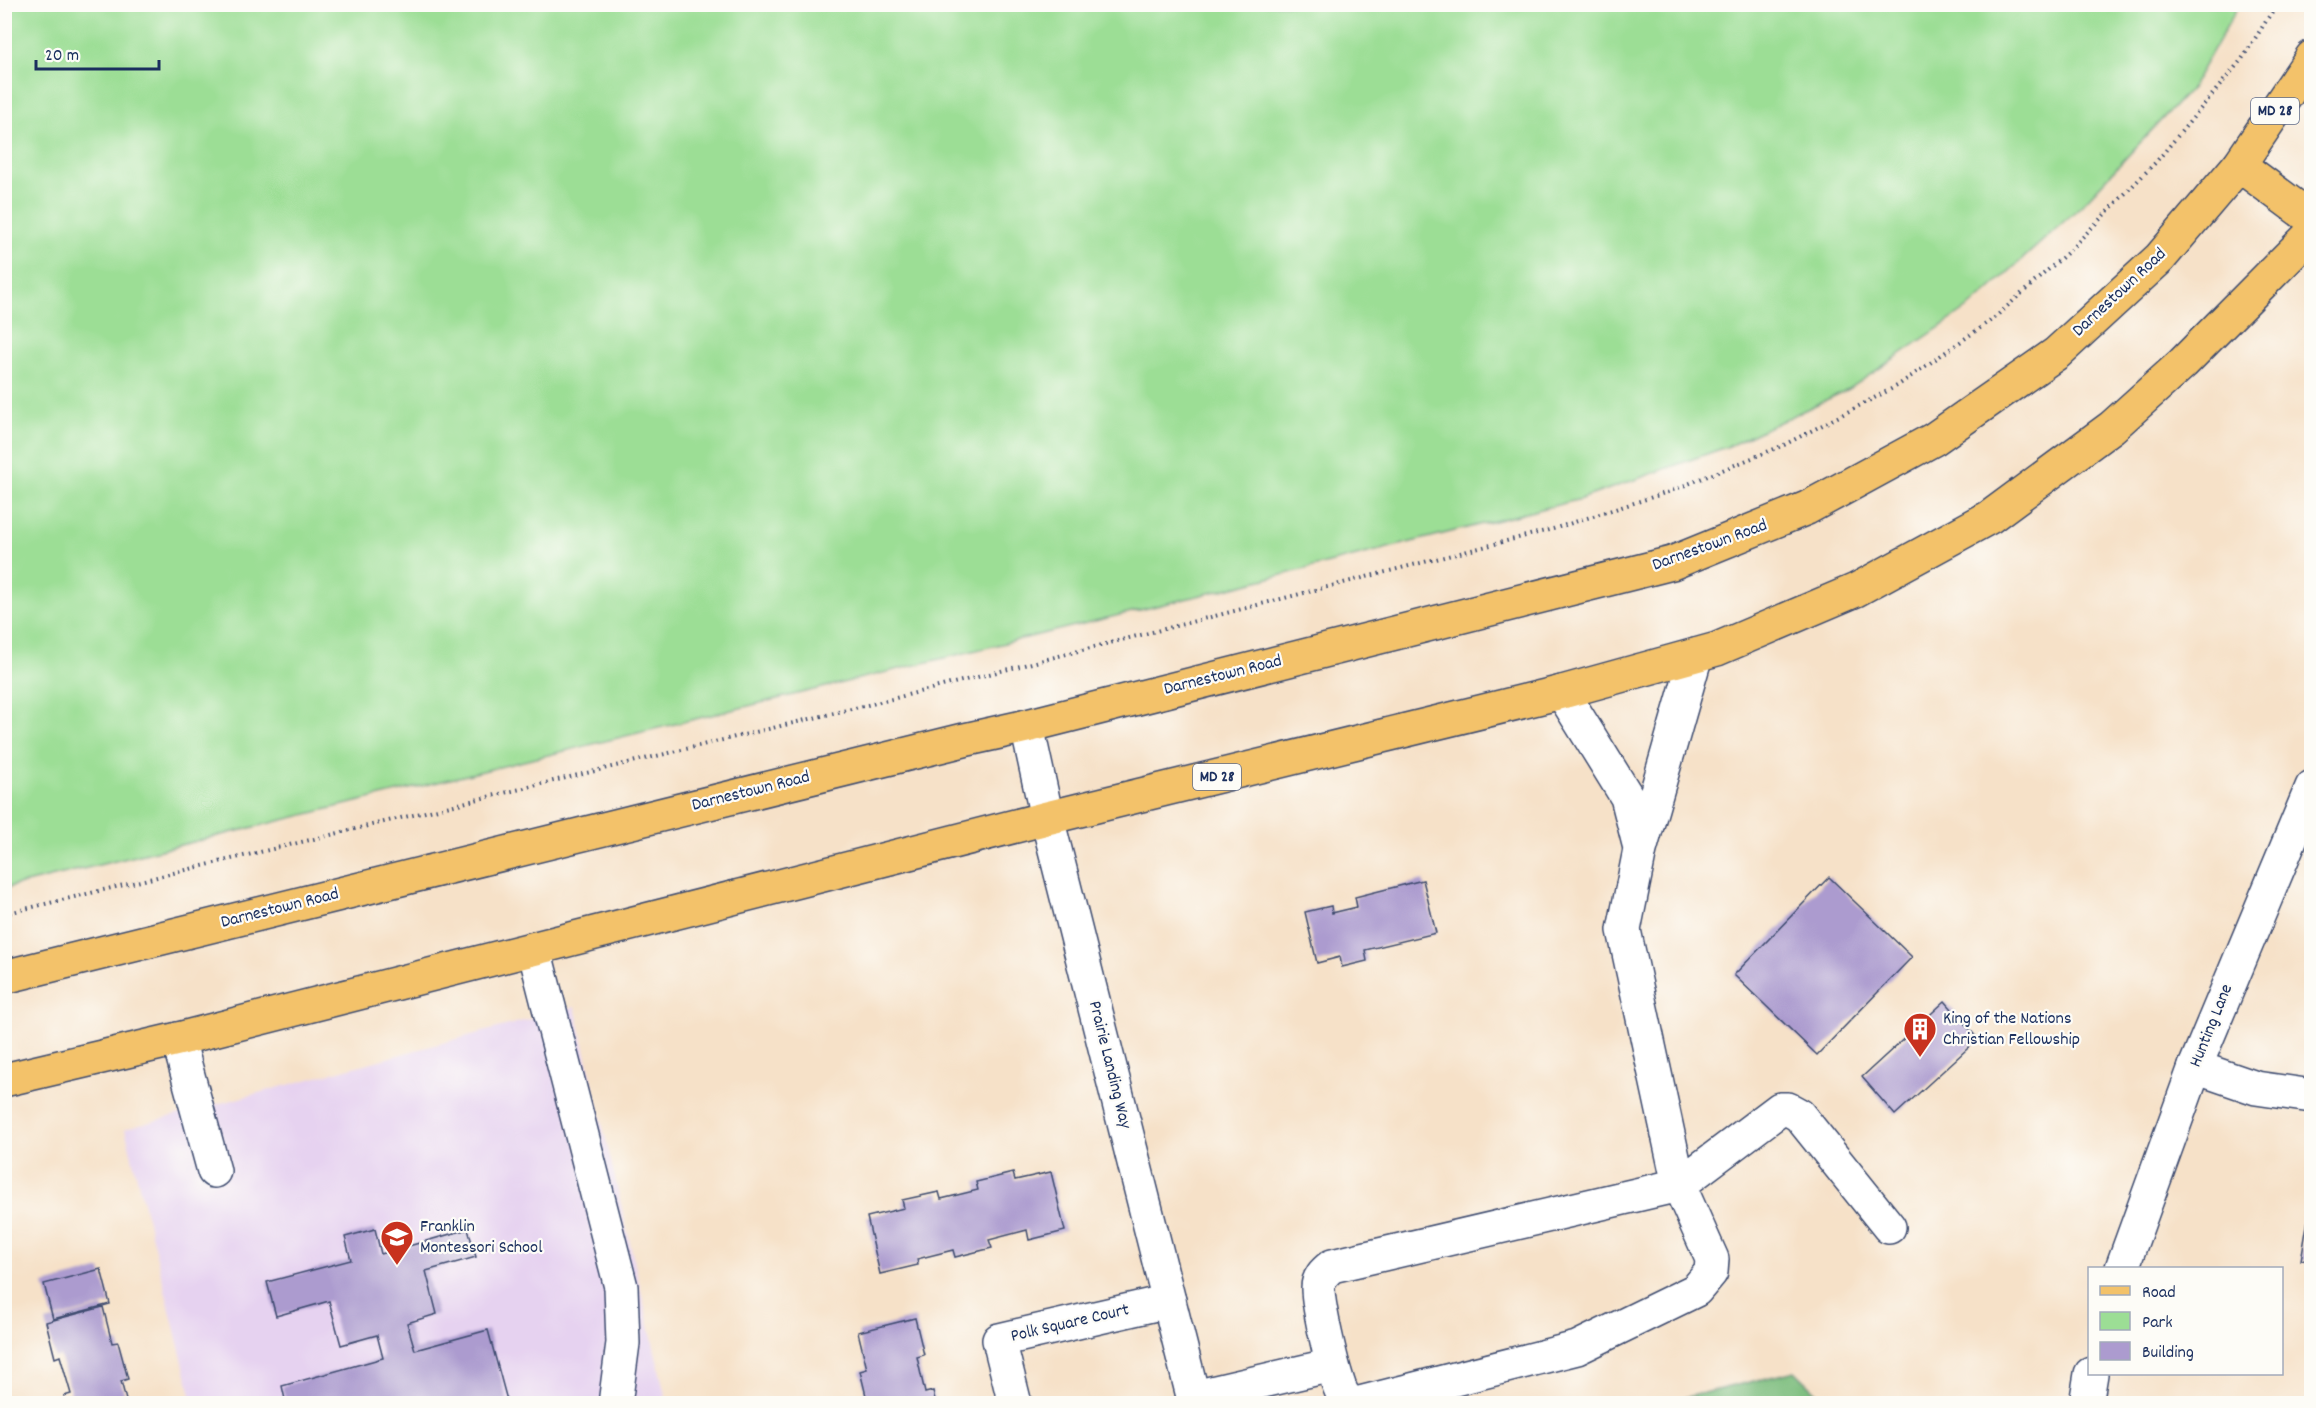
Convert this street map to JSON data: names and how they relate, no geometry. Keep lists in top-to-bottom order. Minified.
{"streets":{"main road":["MD 28","Darnestown Road"],"street":["Hunting Lane","Prairie Landing Way","Polk Square Court"]},"crossings":[["MD 28","Darnestown Road"],["MD 28","Prairie Landing Way"],["Darnestown Road","Prairie Landing Way"],["Prairie Landing Way","Polk Square Court"]],"places":{"building":["King of the Nations Christian Fellowship"],"school or university":["Franklin Montessori School"]},"legend":["Road","Park","Building"],"scale_bar":"20 m"}
